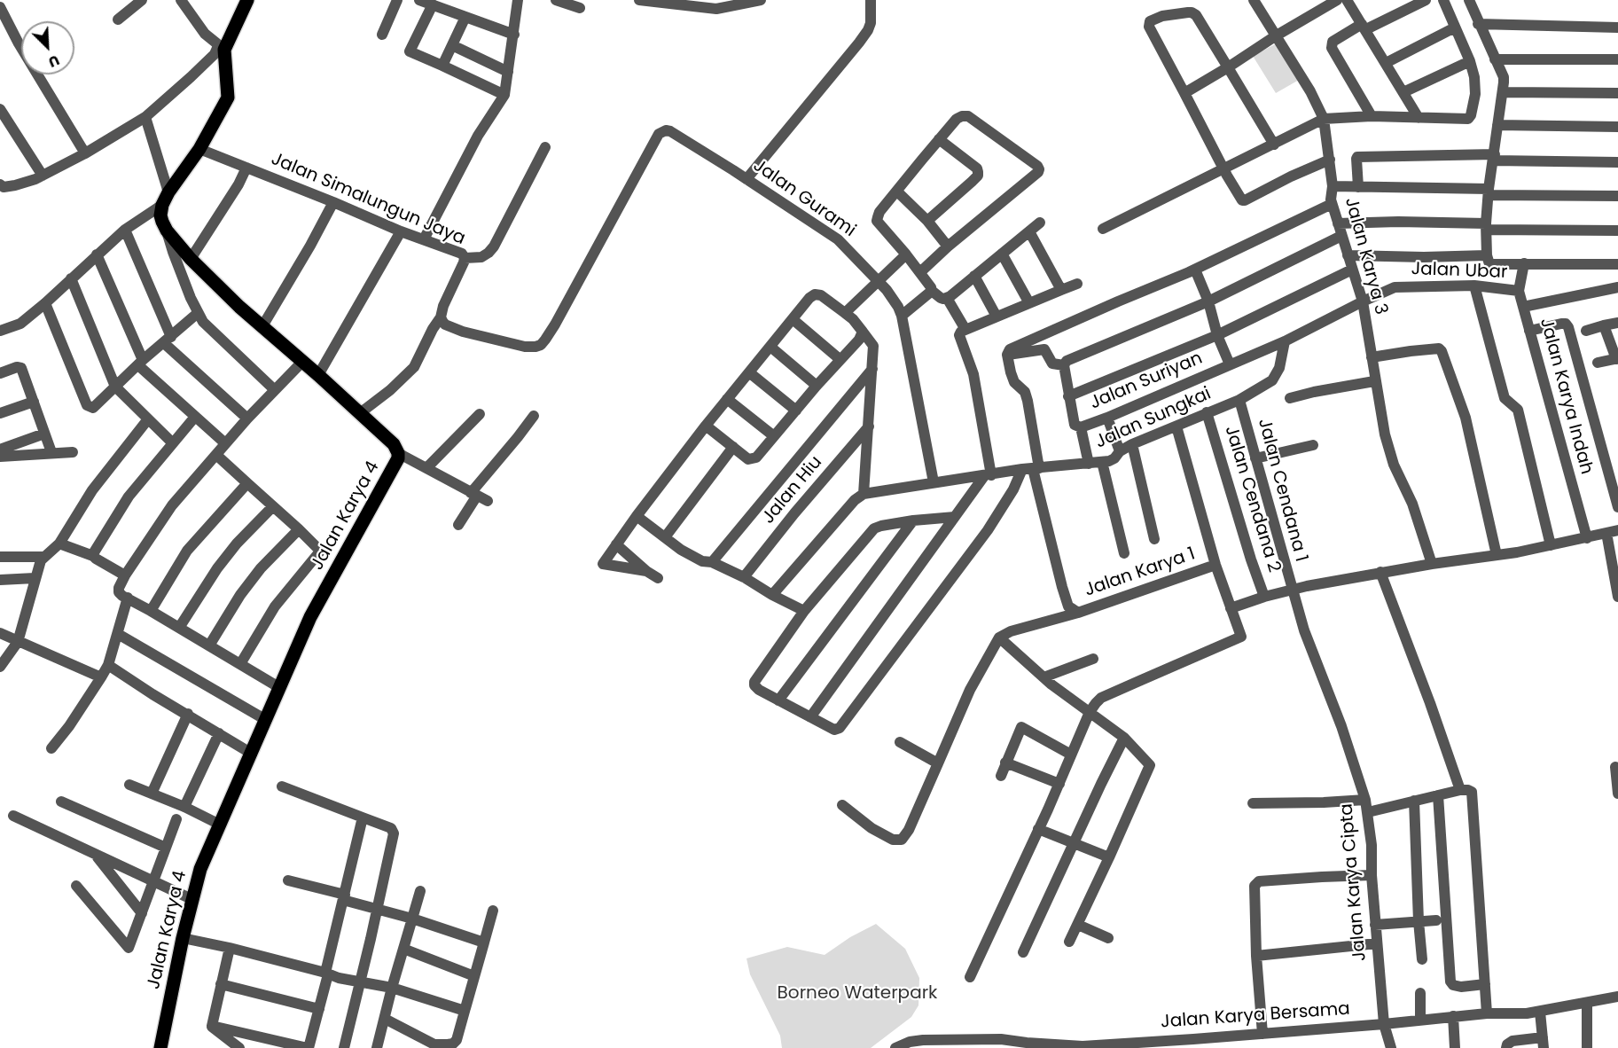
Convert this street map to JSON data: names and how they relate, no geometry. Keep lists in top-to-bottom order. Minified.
{"streets":{"main road":["Jalan Karya 4"],"street":["Jalan Gurami","Jalan Simalungun Jaya","Jalan Karya 3","Jalan Ubar","Jalan Suriyan","Jalan Karya Indah","Jalan Sungkai","Jalan Hiu","Jalan Cendana 1","Jalan Cendana 2","Jalan Karya 1","Jalan Karya Cipta","Jalan Karya Bersama"]},"crossings":[["Jalan Gurami","Jalan Simalungun Jaya"],["Jalan Simalungun Jaya","Jalan Karya 4"],["Jalan Karya 3","Jalan Ubar"],["Jalan Ubar","Jalan Suriyan"],["Jalan Ubar","Jalan Karya Indah"],["Jalan Ubar","Jalan Sungkai"],["Jalan Suriyan","Jalan Sungkai"],["Jalan Sungkai","Jalan Cendana 1"],["Jalan Sungkai","Jalan Cendana 2"],["Jalan Sungkai","Jalan Karya 1"],["Jalan Cendana 1","Jalan Karya Cipta"],["Jalan Karya Cipta","Jalan Karya Bersama"]],"parks":["Borneo Waterpark"],"north":"bottom right"}
